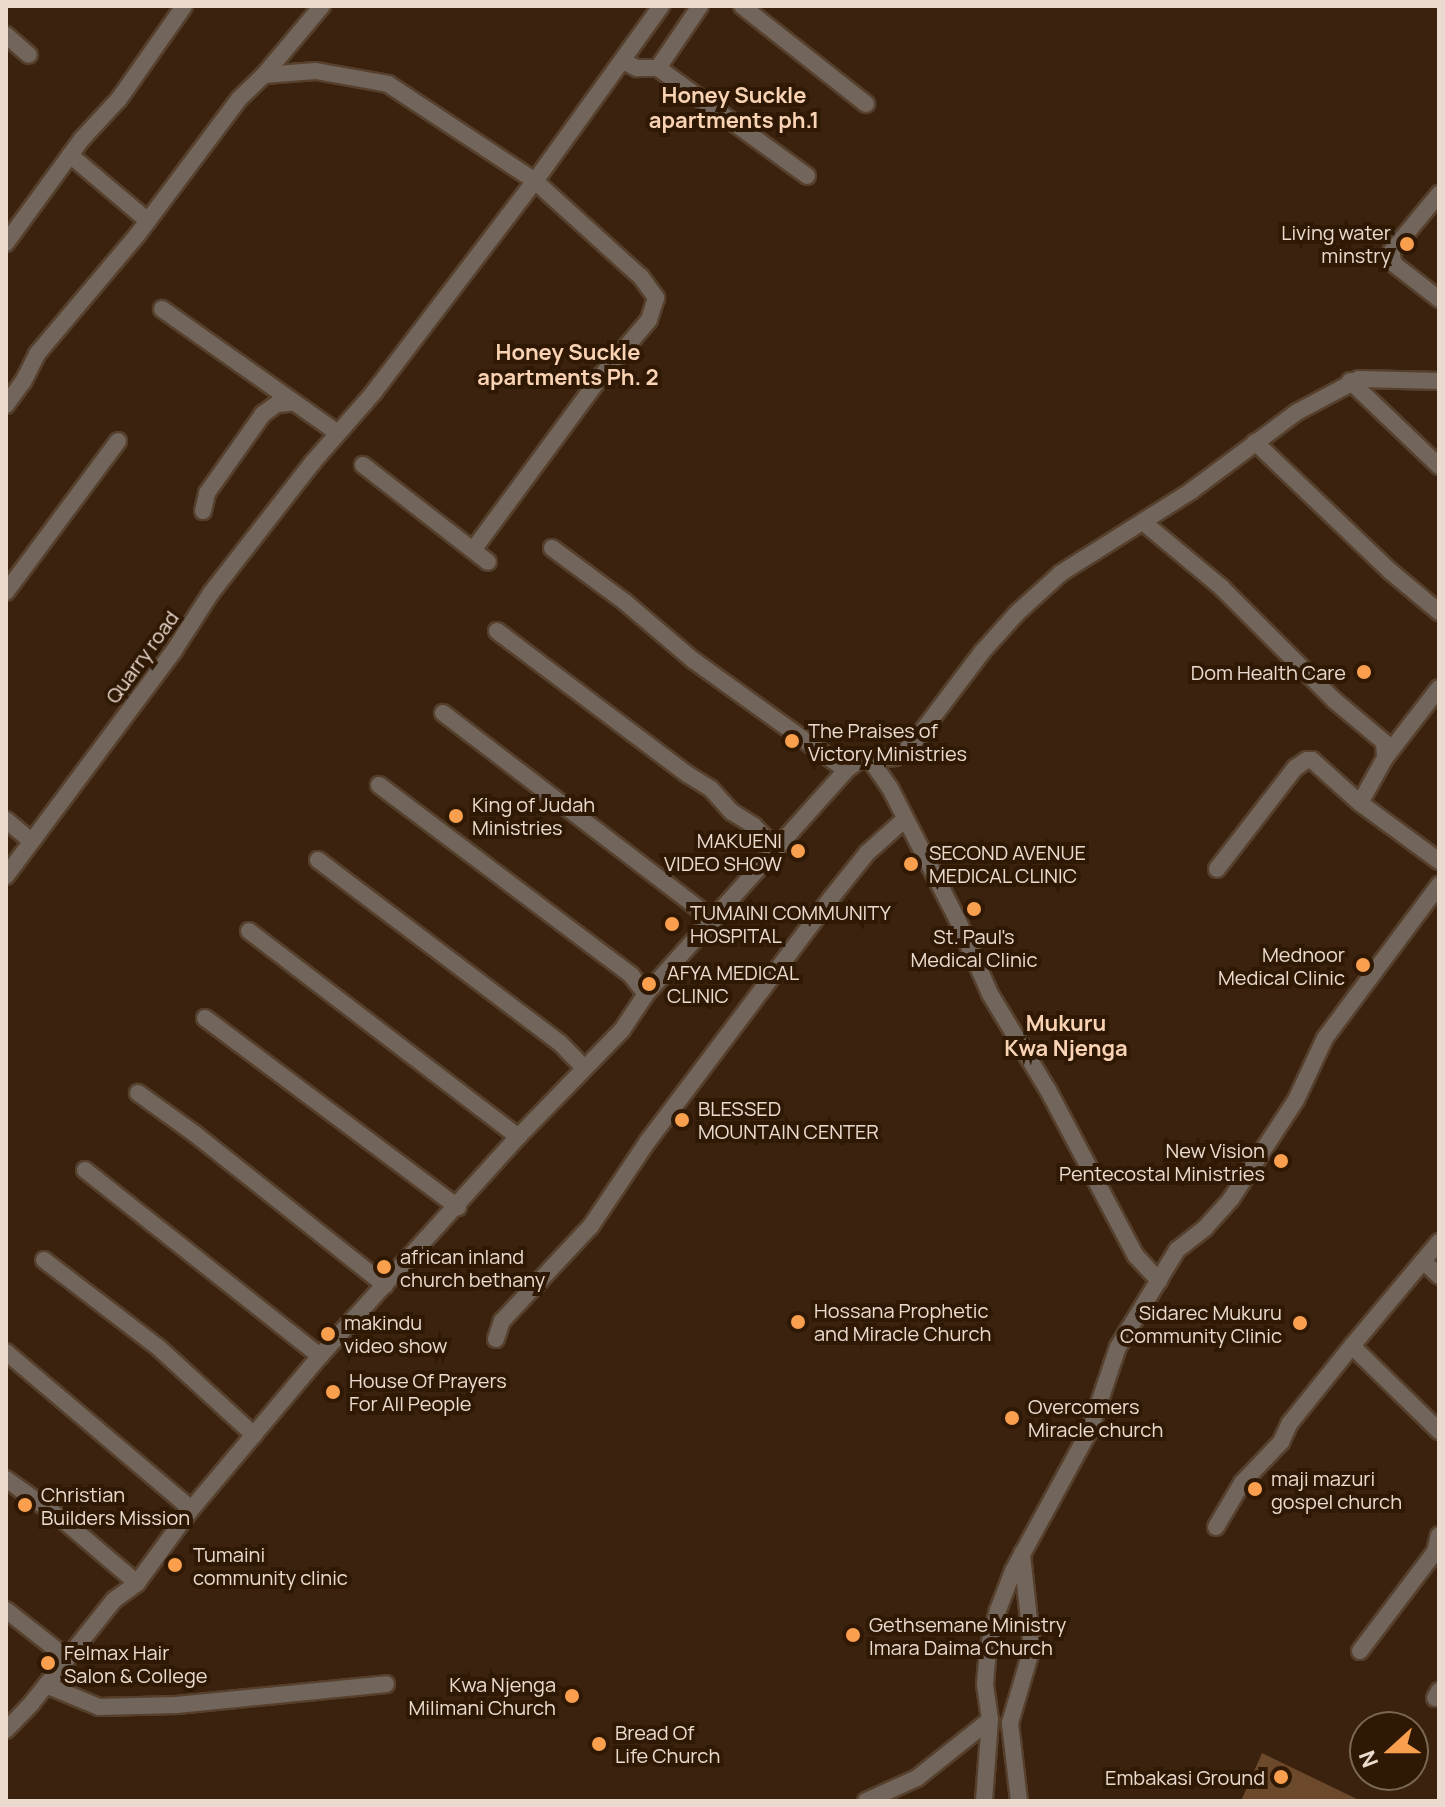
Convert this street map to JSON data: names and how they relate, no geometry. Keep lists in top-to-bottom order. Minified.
{"streets":{"street":["Quarry road"]},"districts":["Honey Suckle apartments ph.1","Honey Suckle apartments Ph. 2","Mukuru Kwa Njenga"],"places":["Living water minstry","Dom Health Care","The Praises of Victory Ministries","King of Judah Ministries","MAKUENI VIDEO SHOW","SECOND AVENUE MEDICAL CLINIC","St. Paul's Medical Clinic","TUMAINI COMMUNITY HOSPITAL","Mednoor Medical Clinic","AFYA MEDICAL CLINIC","BLESSED MOUNTAIN CENTER","New Vision Pentecostal Ministries","african inland church bethany","Hossana Prophetic and Miracle Church","Sidarec Mukuru Community Clinic","makindu video show","House Of Prayers For All People","Overcomers Miracle church","maji mazuri gospel church","Christian Builders Mission","Tumaini community clinic","Gethsemane Ministry Imara Daima Church","Felmax Hair Salon & College","Kwa Njenga Milimani Church","Bread Of Life Church","Embakasi Ground"],"north":"left"}
